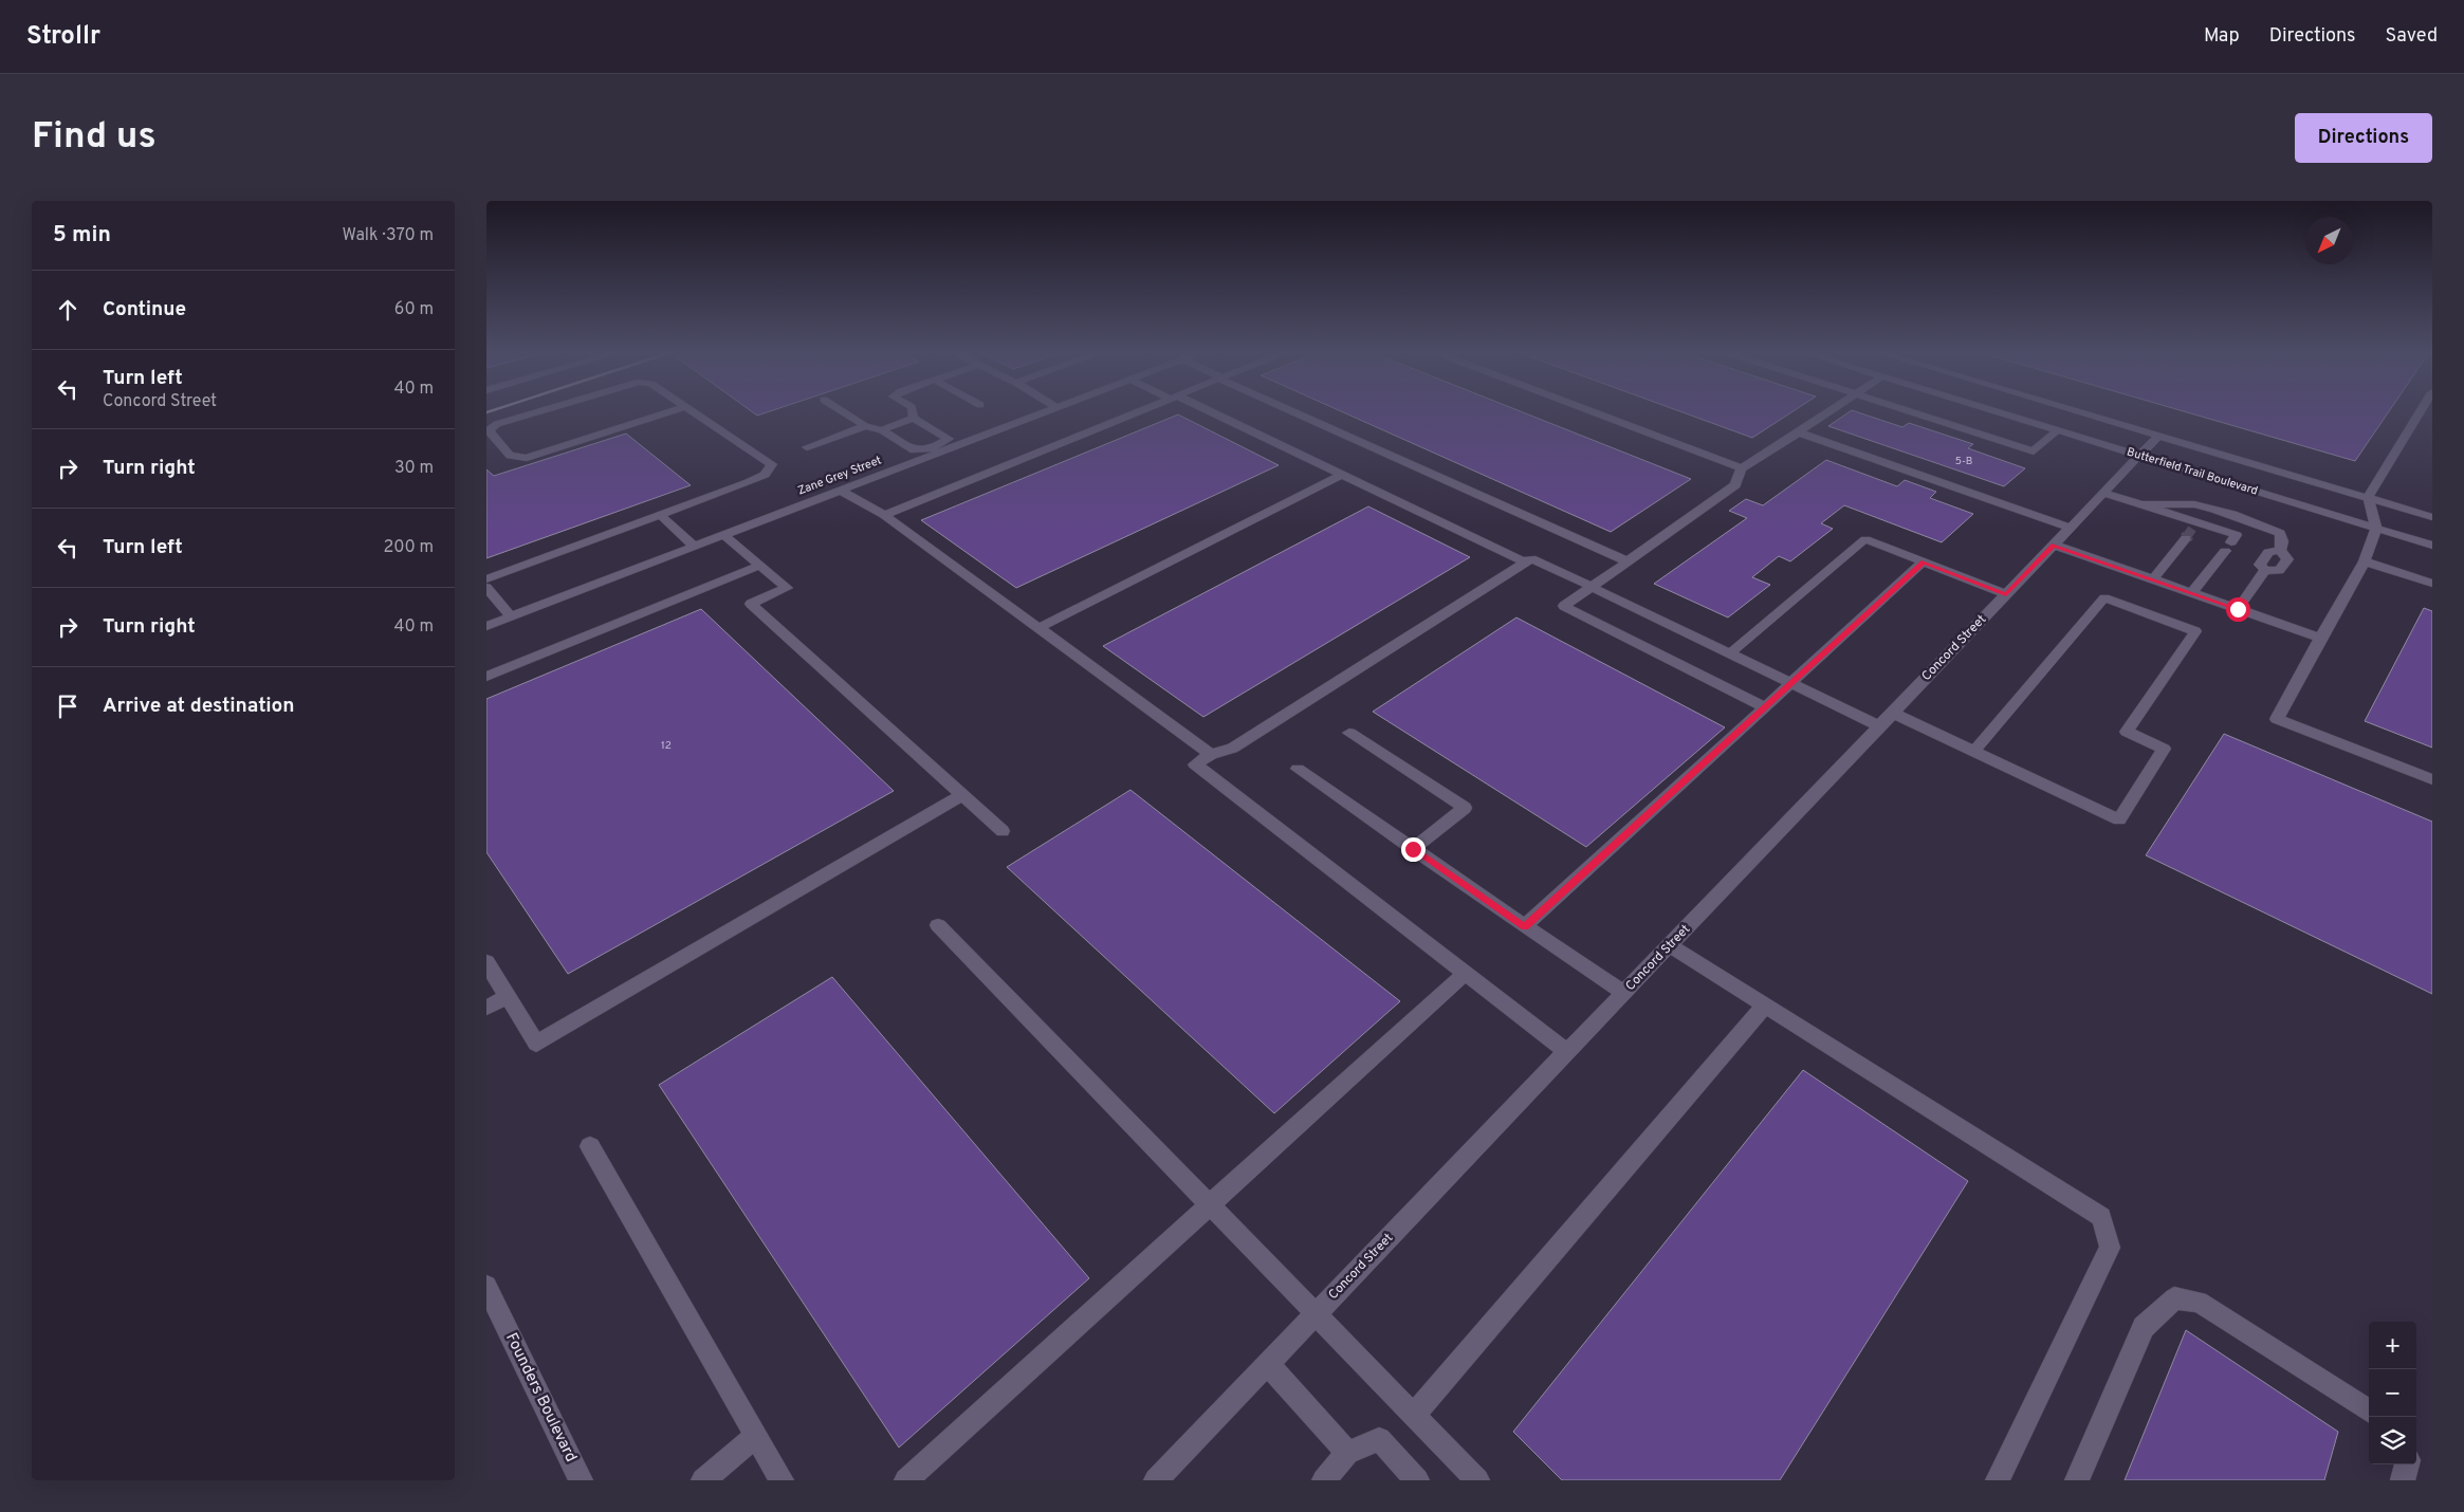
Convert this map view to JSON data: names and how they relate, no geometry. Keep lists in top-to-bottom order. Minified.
{"streets":{"street":["Butterfield Trail Boulevard","Zane Grey Street","Concord Street","Founders Boulevard"]},"crossings":[["Butterfield Trail Boulevard","Concord Street"]],"house_numbers":["5-B","12"],"north":"bottom left","page":{"header":"Strollr","nav":["Map","Directions","Saved"],"buttons":"Directions","title":"Find us","heading":["5 min","Walk · 370 m"],"list":[["Continue","60 m"],["Turn left","Concord Street","40 m"],["Turn right","30 m"],["Turn left","200 m"],["Turn right","40 m"],"Arrive at destination"],"map_buttons":["+","−"]}}
